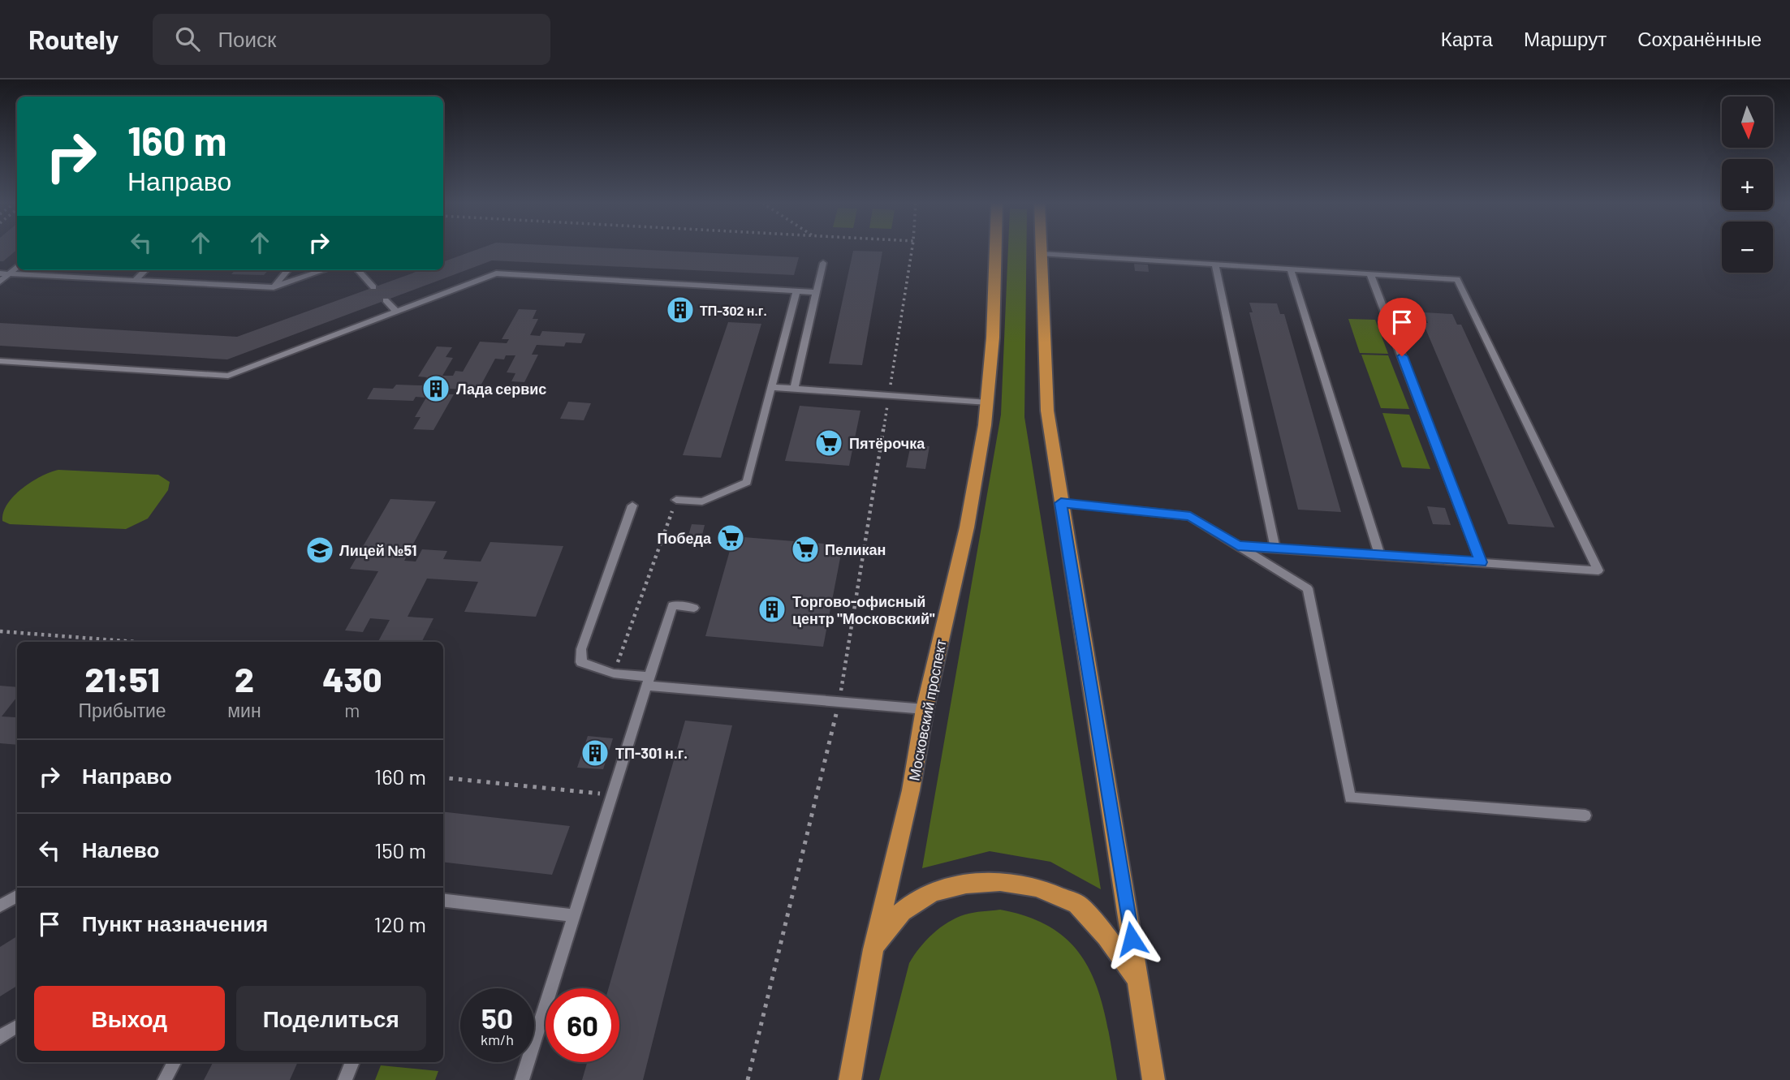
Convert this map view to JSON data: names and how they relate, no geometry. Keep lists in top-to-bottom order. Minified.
{"streets":{"main road":["Московский проспект"]},"places":{"building":["ТП-302 н.г.","Лада сервис","Торгово-офисный центр \"Московский\"","ТП-301 н.г."],"supermarket":["Пятёрочка","Победа","Пеликан"],"school or university":["Лицей №51"]},"north":"bottom","page":{"header":"Routely","search":"Поиск","nav":["Карта","Маршрут","Сохранённые"],"map_buttons":["+","−"],"turn":["160 m","Направо"],"eta":["21:51","Прибытие","2","мин","430","m"],"list":[{"name":"Направо","value":"160 m"},{"name":"Налево","value":"150 m"},{"name":"Пункт назначения","value":"120 m"}],"buttons":["Выход","Поделиться"],"speed":"50 km/h","limit":"60"}}
